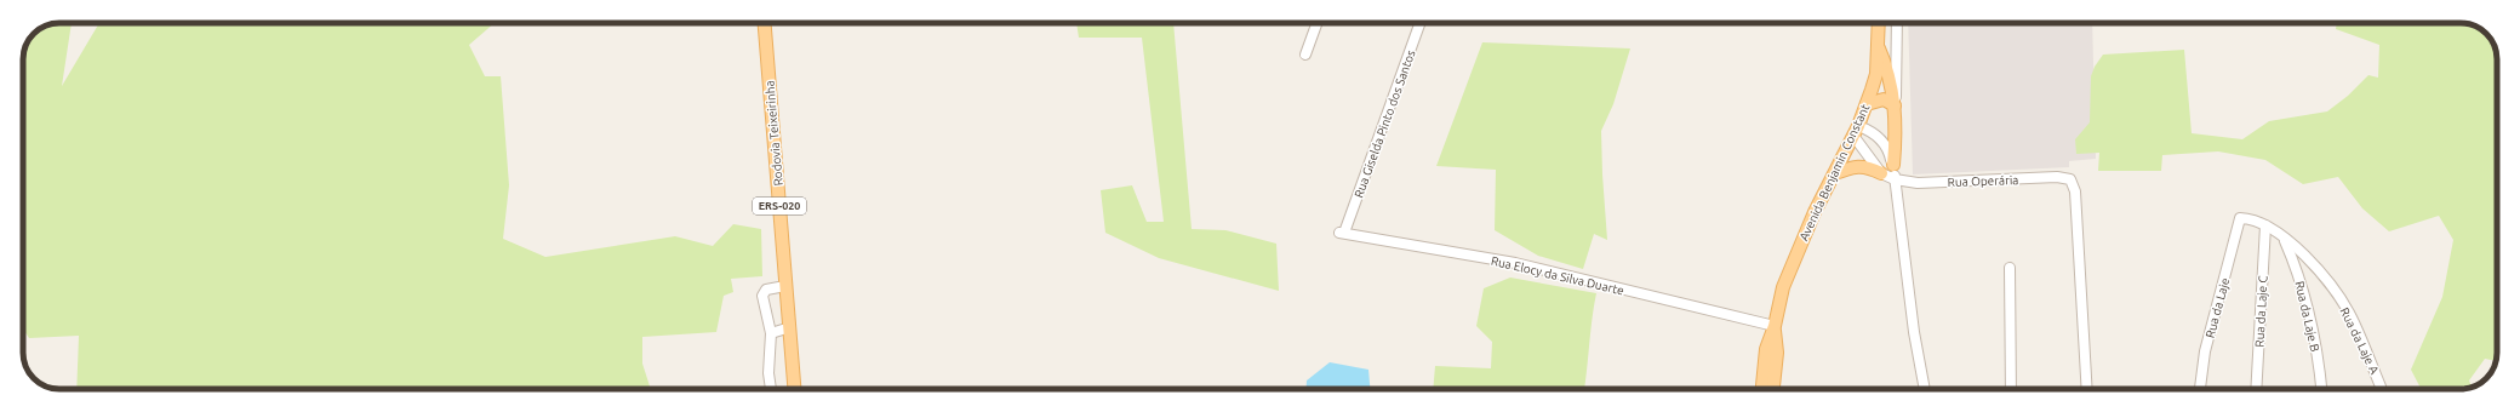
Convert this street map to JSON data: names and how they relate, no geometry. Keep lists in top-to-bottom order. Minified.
{"streets":{"main road":["Rodovia Teixeirinha","Avenida Benjamin Constant","ERS-020"],"street":["Rua Giselda Pinto dos Santos","Rua Operária","Rua Elocy da Silva Duarte","Rua da Laje","Rua da Laje C","Rua da Laje B","Rua da Laje A"]},"crossings":[["Rua Giselda Pinto dos Santos","Rua Elocy da Silva Duarte"],["Avenida Benjamin Constant","Rua Elocy da Silva Duarte"],["Rua da Laje","Rua da Laje A"],["Rua da Laje C","Rua da Laje A"],["Rua da Laje B","Rua da Laje A"]]}
